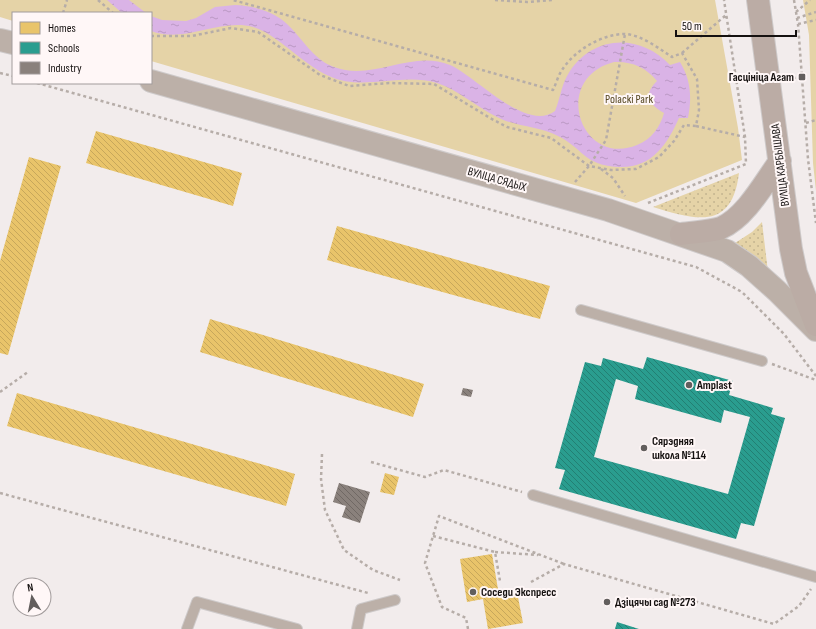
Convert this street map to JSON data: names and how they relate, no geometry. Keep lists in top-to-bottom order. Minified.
{"streets":{"main road":["ВУЛІЦА КАРБЫШАВА"],"street":["ВУЛІЦА СЯДЫХ"]},"parks":["Polacki Park"],"places":{"transit":["Гасцініца Агат"],"other":["Amplast","Сярэдняя школа №114","Соседи Экспресс","Дзіцячы сад №273"]},"legend":["Homes","Schools","Industry"],"scale_bar":"50 m","north":"top"}
